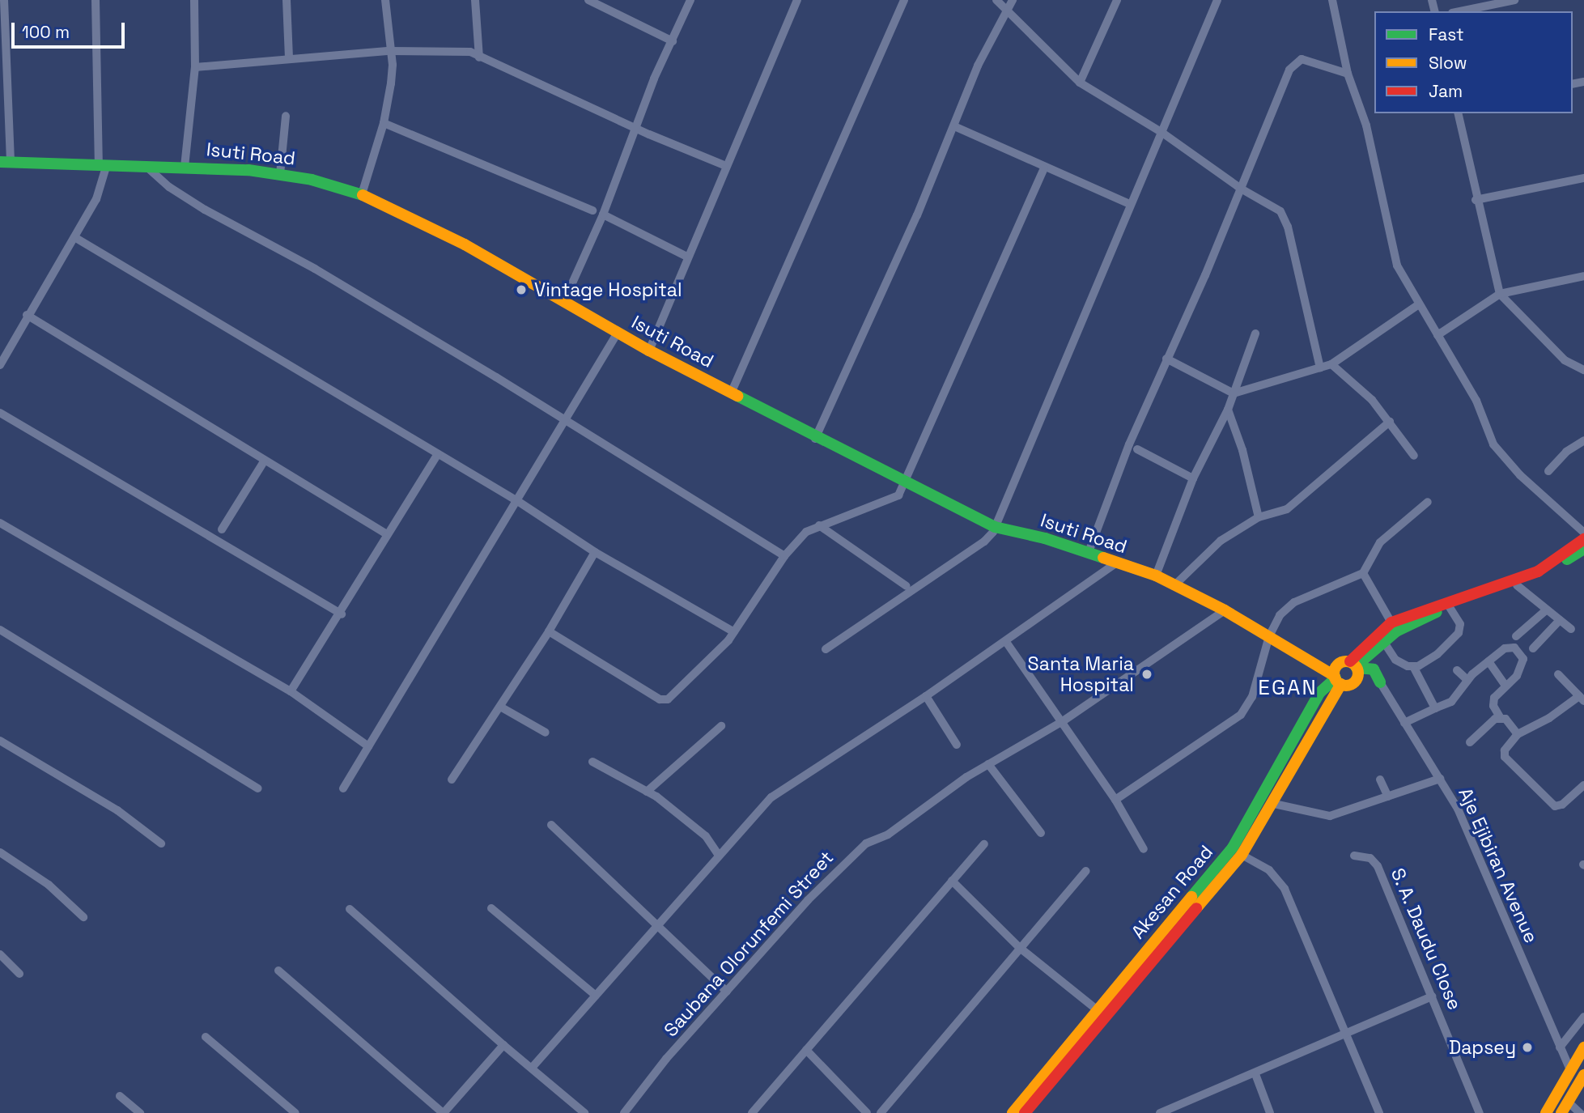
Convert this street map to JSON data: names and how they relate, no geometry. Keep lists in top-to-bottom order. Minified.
{"streets":{"street":["Isuti Road","Aje Ejibiran Avenue","Akesan Road","S. A. Daudu Close","Saubana Olorunfemi Street"]},"crossings":[["Isuti Road","Akesan Road"],["Isuti Road","Saubana Olorunfemi Street"]],"districts":["EGAN"],"places":["Vintage Hospital","Santa Maria Hospital","Dapsey"],"legend":["Fast","Slow","Jam"],"scale_bar":"100 m"}
